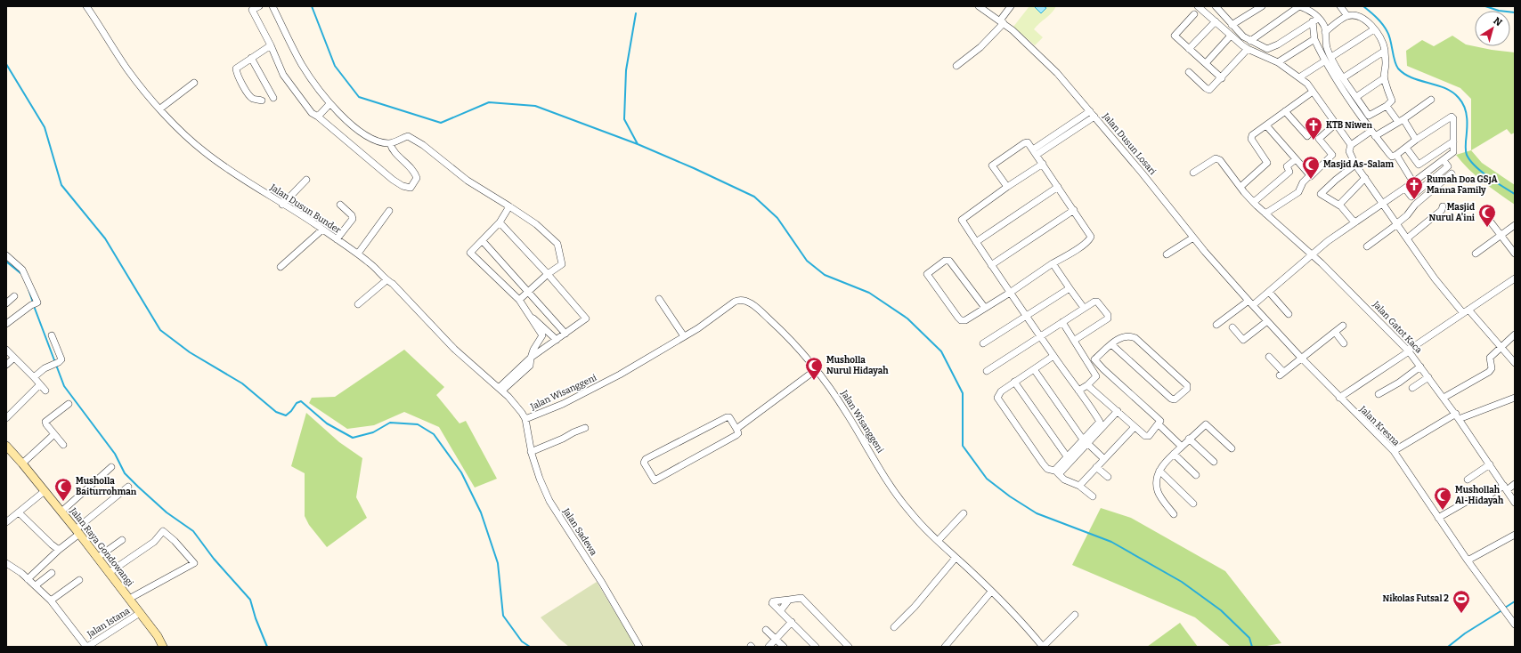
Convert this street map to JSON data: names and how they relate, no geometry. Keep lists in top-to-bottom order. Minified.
{"streets":{"street":["Jalan Dusun Losari","Jalan Dusun Bunder","Jalan Gatot Kaca","Jalan Wisanggeni","Jalan Kresna","Jalan Sadewa","Jalan Raya Gondowangi","Jalan Istana"]},"crossings":[["Jalan Dusun Losari","Jalan Kresna"],["Jalan Dusun Bunder","Jalan Wisanggeni"],["Jalan Dusun Bunder","Jalan Sadewa"],["Jalan Wisanggeni","Jalan Sadewa"],["Jalan Raya Gondowangi","Jalan Istana"]],"places":{"church":["KTB Niwen","Rumah Doa GSJA Manna Family"],"mosque":["Masjid As-Salam","Masjid Nurul A'ini","Musholla Nurul Hidayah","Musholla Baiturrohman","Mushollah Al-Hidayah"],"sports":["Nikolas Futsal 2"]},"north":"top right"}
